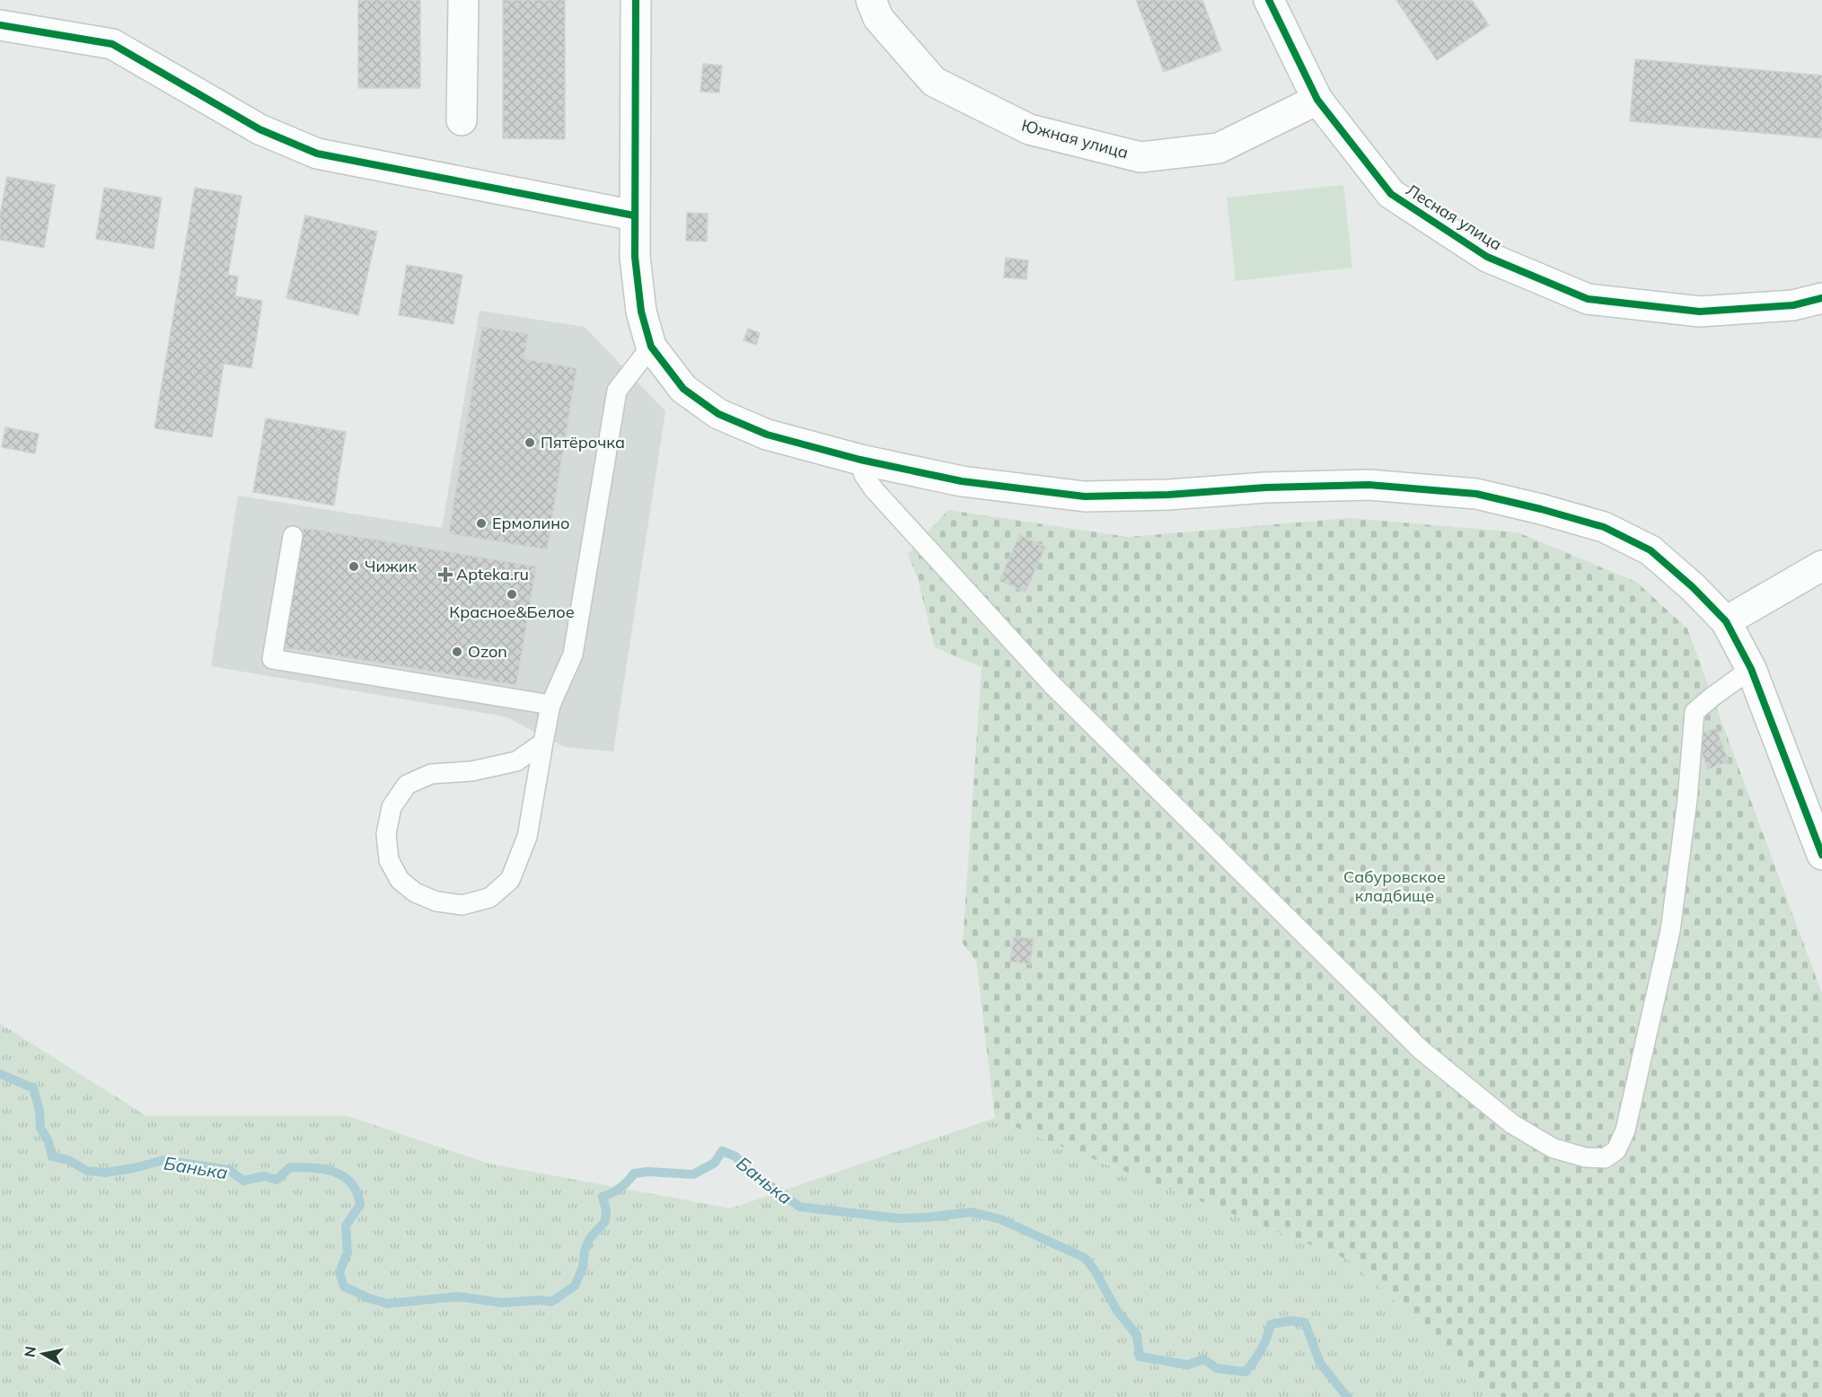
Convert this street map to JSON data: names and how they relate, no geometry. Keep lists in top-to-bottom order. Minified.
{"streets":{"street":["Южная улица","Лесная улица"]},"crossings":[["Южная улица","Лесная улица"]],"water":["Банька"],"parks":["Сабуровское кладбище"],"places":{"other":["Пятёрочка","Ермолино","Чижик","Красное&Белое","Ozon"],"health":["Apteka.ru"]},"north":"left"}
